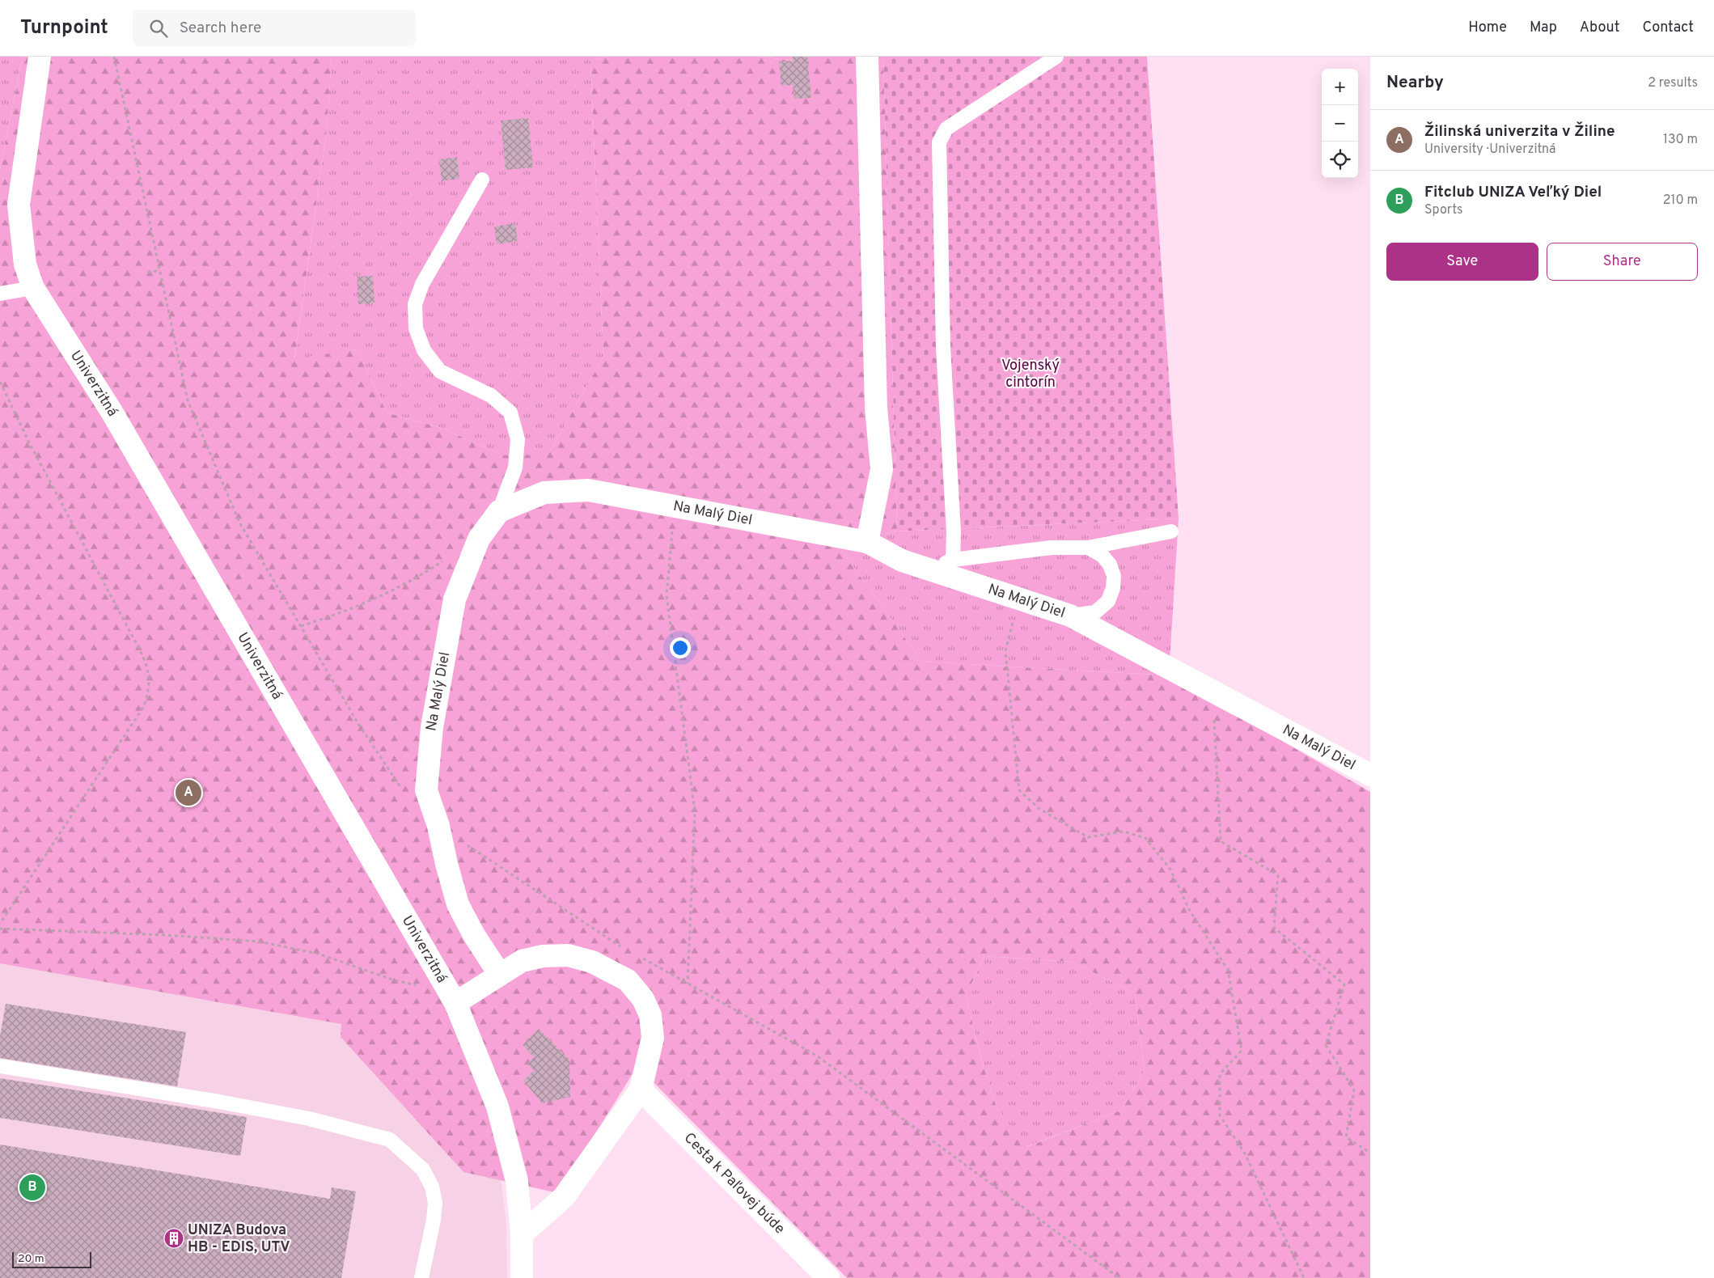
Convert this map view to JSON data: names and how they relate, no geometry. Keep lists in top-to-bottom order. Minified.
{"streets":{"street":["Univerzitná","Na Malý Diel","Cesta k Paľovej búde"]},"parks":["Vojenský cintorín"],"places":{"building":["UNIZA Budova HB - EDIS, UTV"]},"scale_bar":"20 m","page":{"header":"Turnpoint","search":"Search here","nav":["Home","Map","About","Contact"],"heading":["Nearby","2 results"],"map_buttons":["+","−"],"list":[{"mark":"A","name":"Žilinská univerzita v Žiline","note":"University · Univerzitná","value":"130 m"},{"mark":"B","name":"Fitclub UNIZA Veľký Diel","note":"Sports","value":"210 m"}],"buttons":["Save","Share"],"pins":["A","B"],"scale":"20 m"}}
